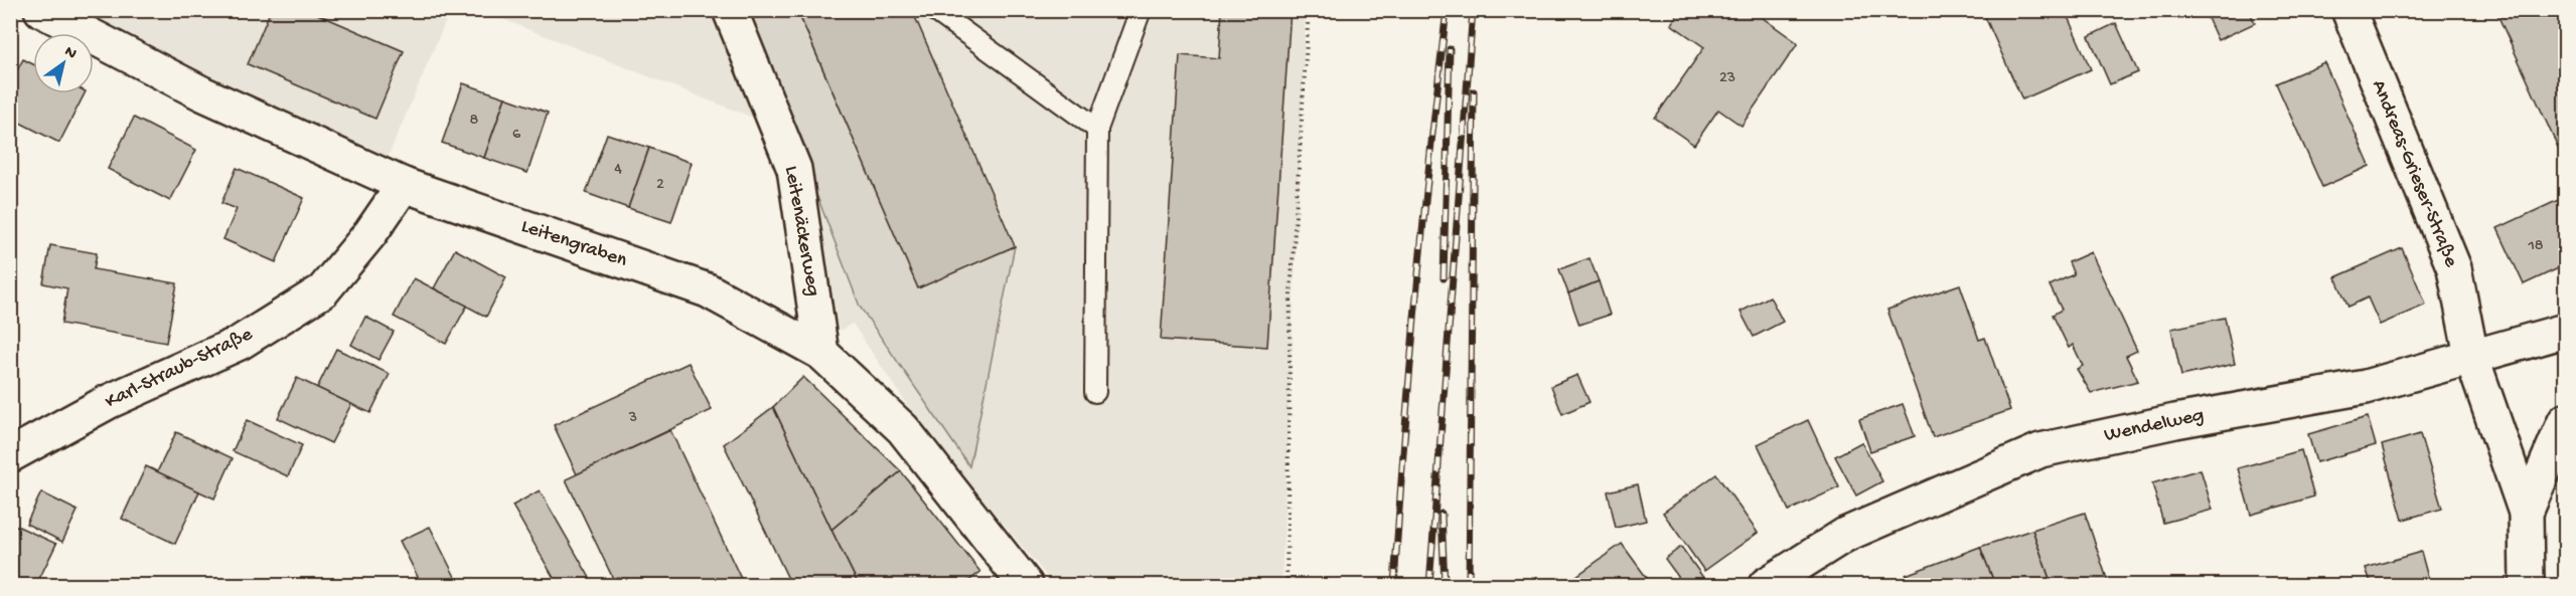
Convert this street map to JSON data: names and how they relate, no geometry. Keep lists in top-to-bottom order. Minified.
{"streets":{"street":["Andreas-Grieser-Straße","Leitenäckerweg","Leitengraben","Karl-Straub-Straße","Wendelweg"]},"crossings":[["Andreas-Grieser-Straße","Wendelweg"],["Leitenäckerweg","Leitengraben"],["Leitengraben","Karl-Straub-Straße"]],"house_numbers":["23","8","6","4","2","18","3"],"north":"top right"}
